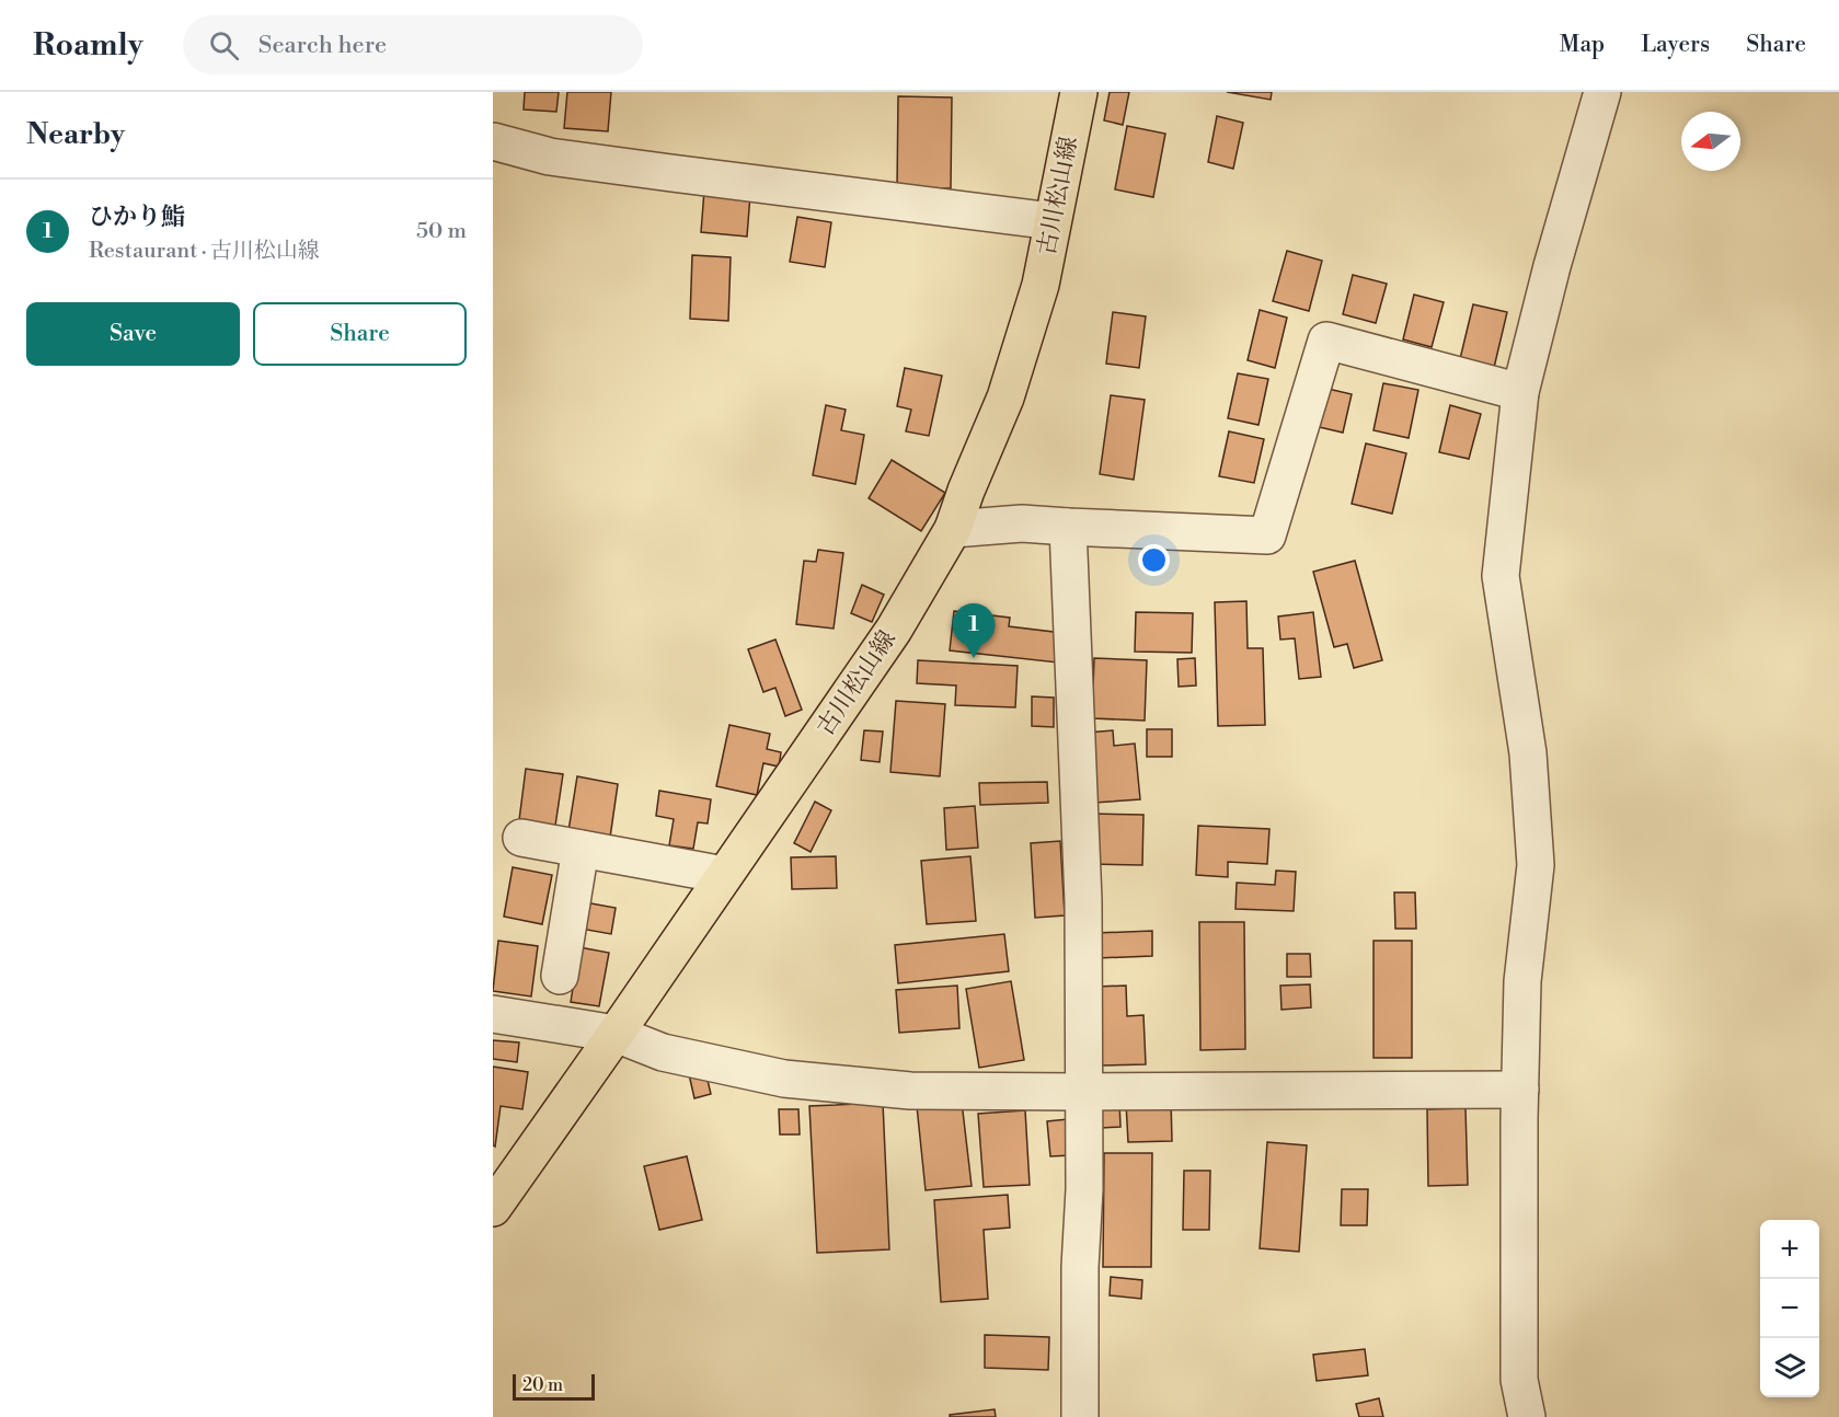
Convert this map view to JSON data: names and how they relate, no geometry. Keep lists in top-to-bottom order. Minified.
{"streets":{"main road":["古川松山線"]},"scale_bar":"20 m","north":"left","page":{"header":"Roamly","search":"Search here","nav":["Map","Layers","Share"],"heading":"Nearby","list":[{"mark":"1","name":"ひかり鮨","note":"Restaurant · 古川松山線","value":"50 m"}],"buttons":["Save","Share"],"pins":"1","map_buttons":["+","−"],"scale":"20 m"}}
